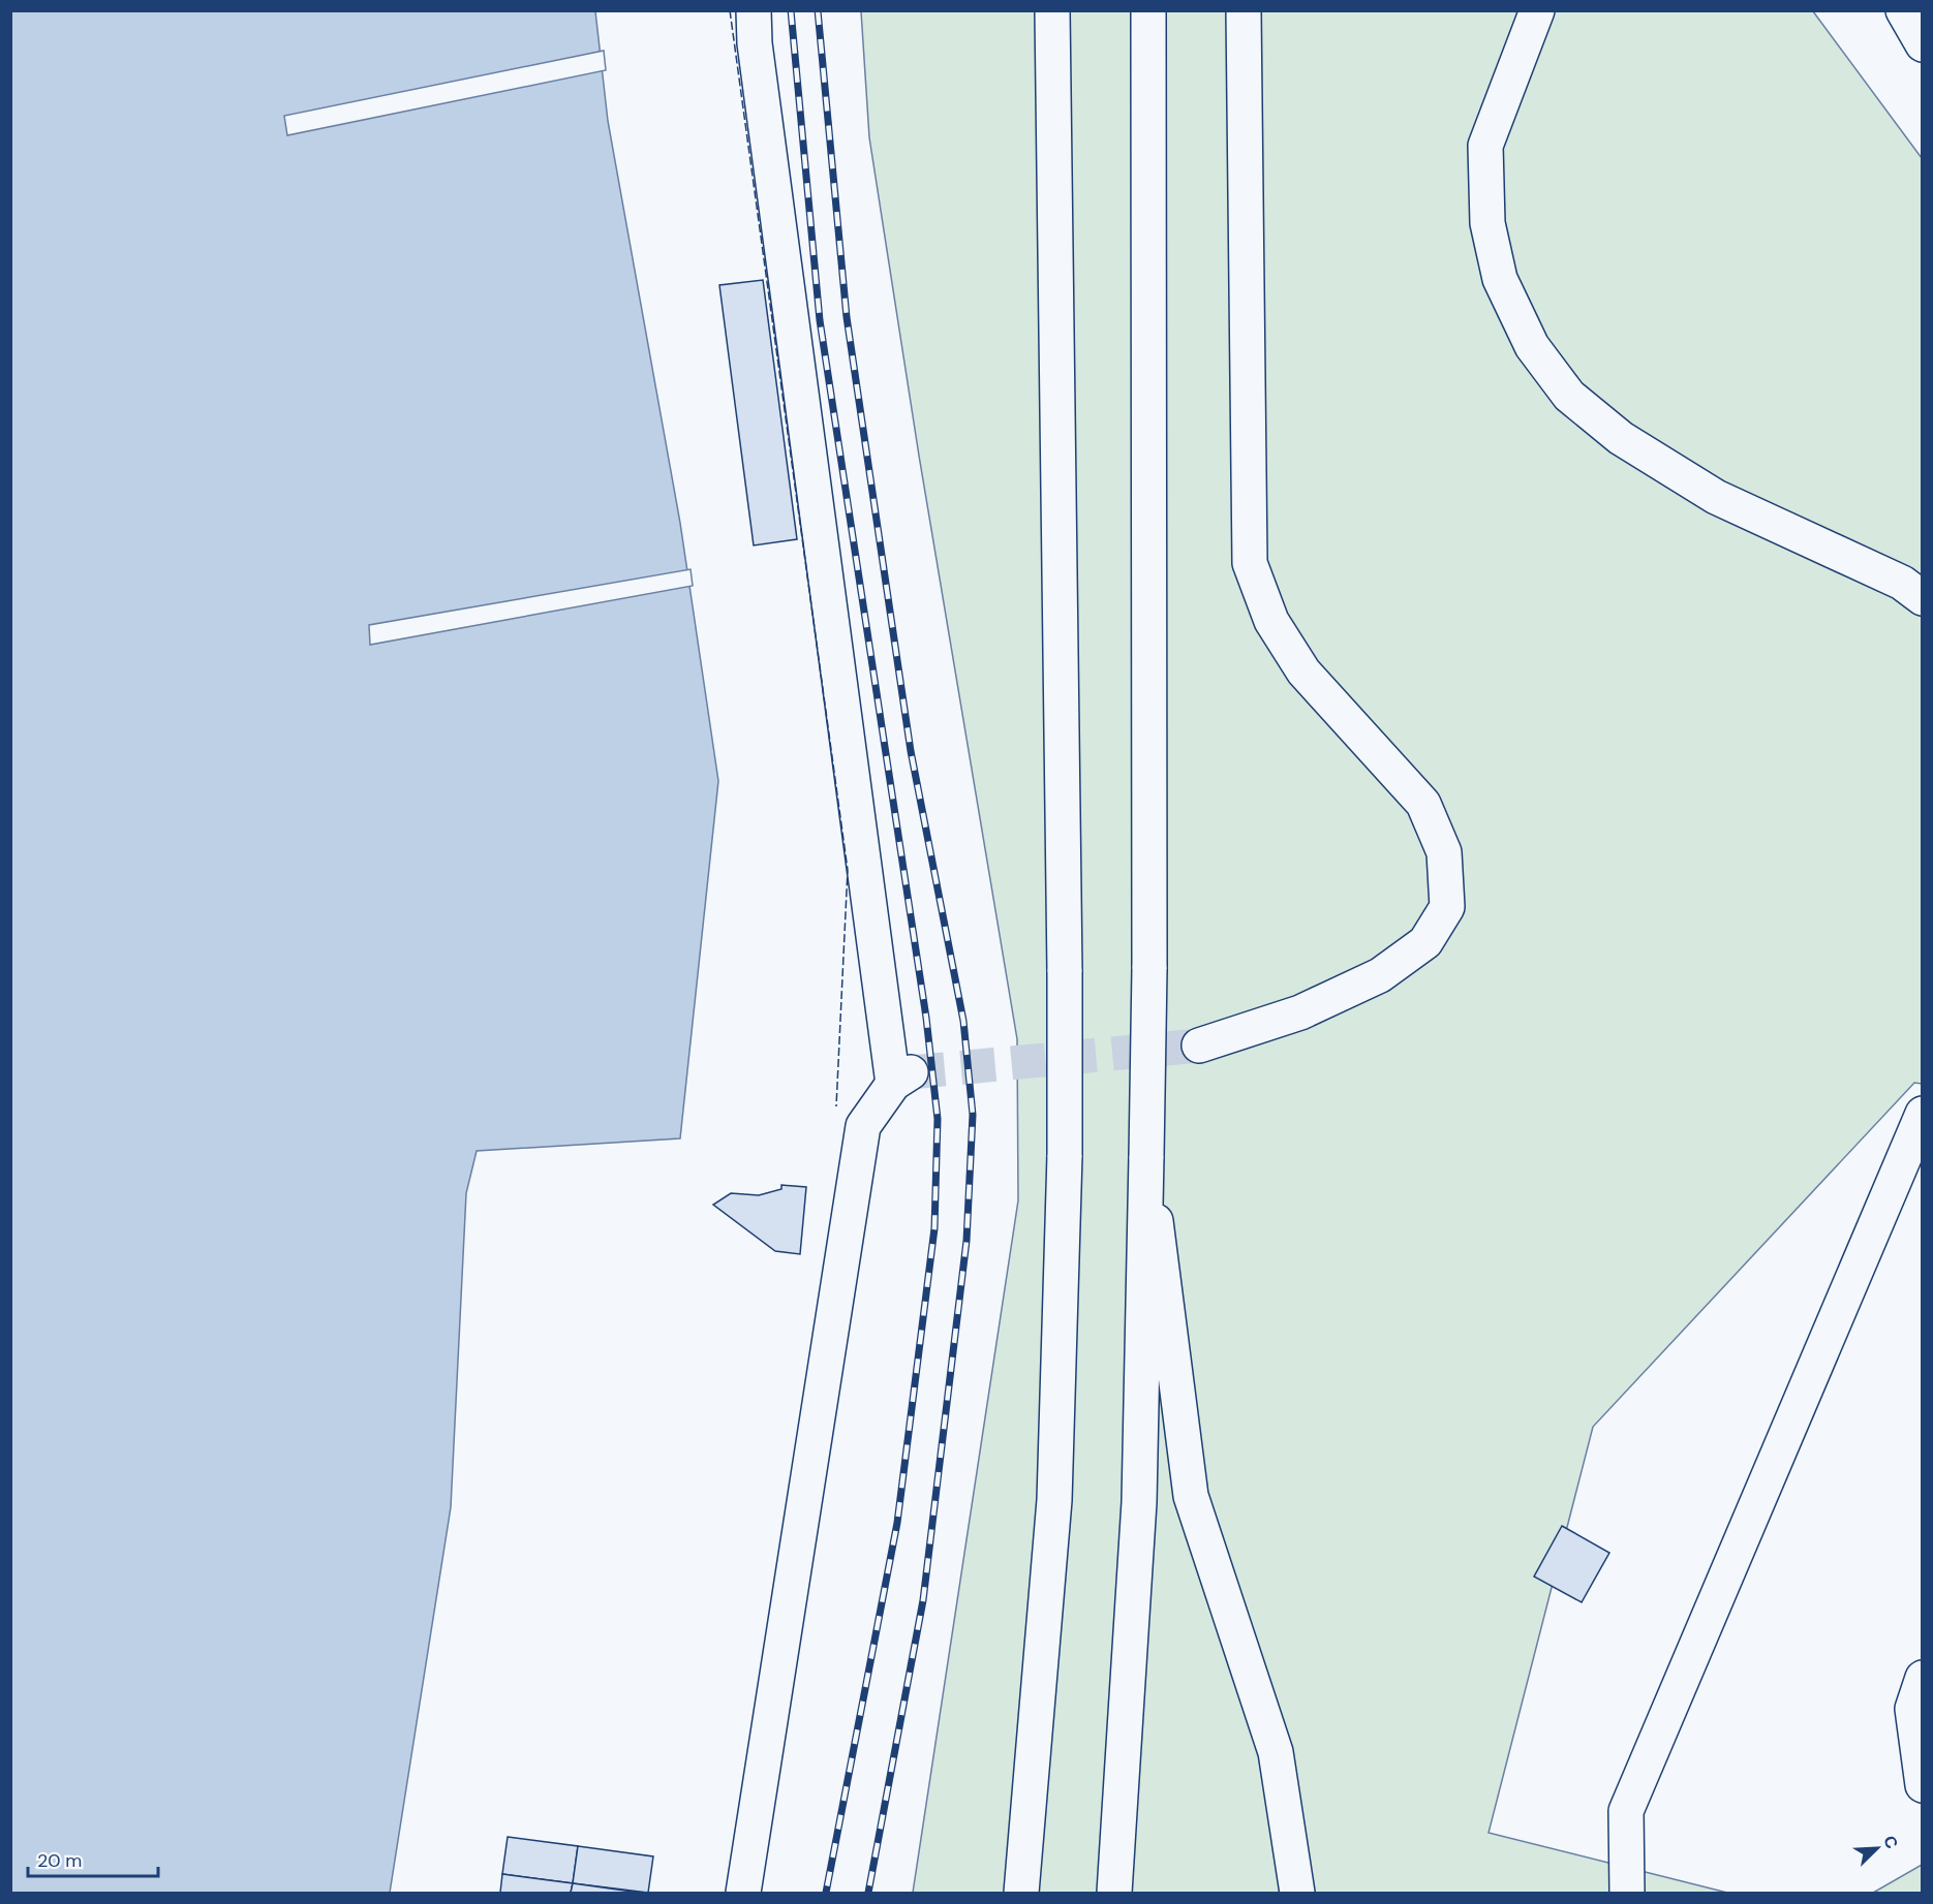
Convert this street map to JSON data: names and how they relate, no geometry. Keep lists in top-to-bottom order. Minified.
{"scale_bar":"20 m","north":"top right"}
